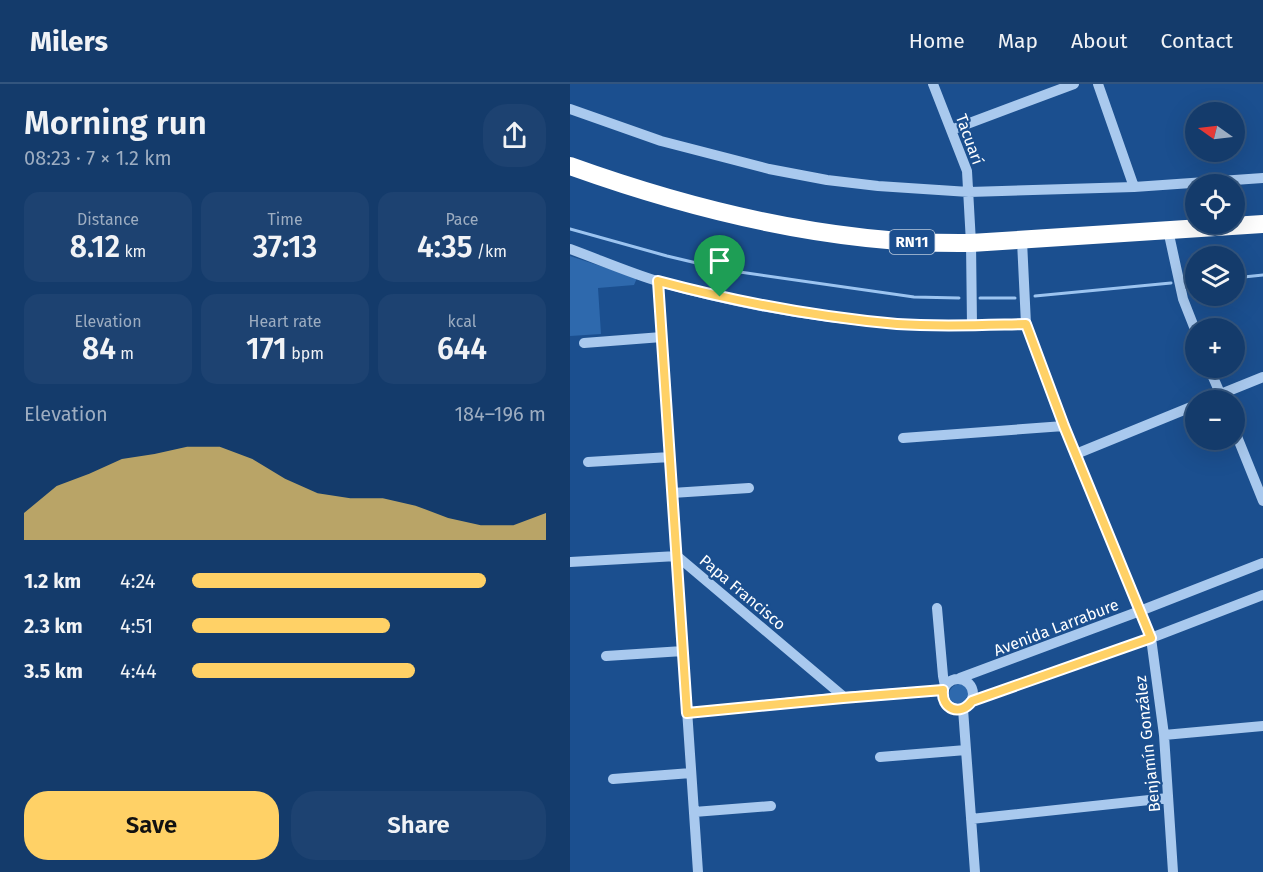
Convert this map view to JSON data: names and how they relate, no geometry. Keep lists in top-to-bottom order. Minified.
{"streets":{"highway":["RN11"],"street":["Tacuarí","Papa Francisco","Avenida Larrabure","Benjamín González"]},"crossings":[["Tacuarí","RN11"],["RN11","Benjamín González"],["Avenida Larrabure","Benjamín González"]],"north":"left","page":{"header":"Milers","nav":["Home","Map","About","Contact"],"heading":["Morning run","08:23 · 7 × 1.2 km"],"map_buttons":["+","−"],"stats":[["Distance","8.12 km"],["Time","37:13"],["Pace","4:35 /km"],["Elevation","84 m"],["Heart rate","171 bpm"],["kcal","644"]],"chart":["Elevation","184–196 m"],"list":[{"name":"1.2 km","note":"4:24"},{"name":"2.3 km","note":"4:51"},{"name":"3.5 km","note":"4:44"}],"buttons":["Save","Share"]}}
